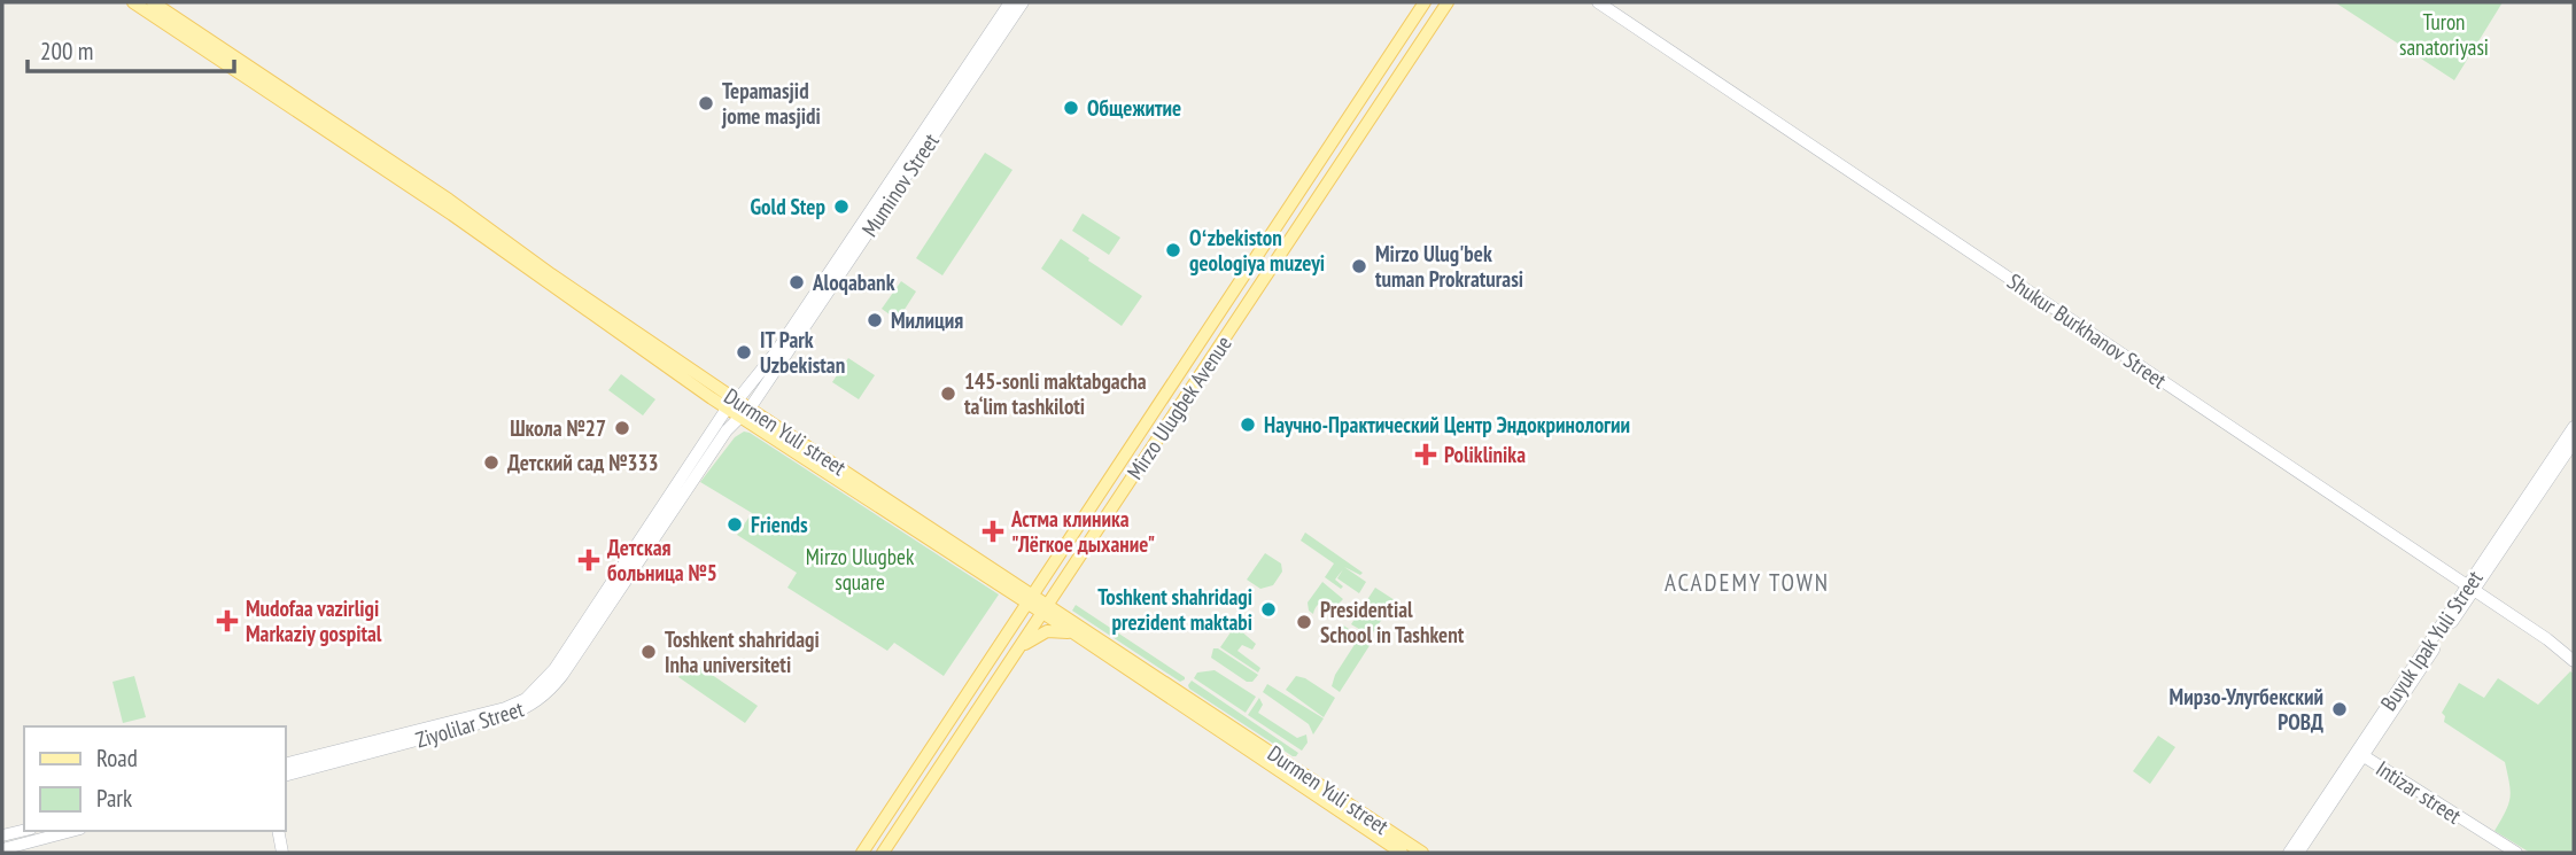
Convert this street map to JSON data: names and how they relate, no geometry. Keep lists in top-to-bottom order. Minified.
{"streets":{"main road":["Muminov Street","Shukur Burkhanov Street","Mirzo Ulugbek Avenue","Durmen Yuli street","Buyuk Ipak Yuli Street","Ziyolilar Street","Intizаr street"]},"crossings":[["Muminov Street","Durmen Yuli street"],["Muminov Street","Ziyolilar Street"],["Shukur Burkhanov Street","Buyuk Ipak Yuli Street"],["Mirzo Ulugbek Avenue","Durmen Yuli street"],["Durmen Yuli street","Ziyolilar Street"],["Buyuk Ipak Yuli Street","Intizаr street"]],"districts":["ACADEMY TOWN"],"parks":["Turon sanatoriyasi","Mirzo Ulugbek square"],"places":{"other":["Tepamasjid jome masjidi","Общежитие","Gold Step","Oʻzbekiston geologiya muzeyi","Mirzo Ulug'bek tuman Prokraturasi","Aloqabank","Милиция","IT Park Uzbekistan","145-sonli maktabgacha ta‘lim tashkiloti","Научно-Практический Центр Эндокринологии","Школа №27","Детский сад №333","Friends","Toshkent shahridagi prezident maktabi","Presidential School in Tashkent","Toshkent shahridagi Inha universiteti","Мирзо-Улугбекский РОВД"],"health":["Poliklinika","Астма клиника \"Лёгкое дыхание\"","Детская больница №5","Mudofaa vazirligi Markaziy gospital"]},"legend":["Road","Park"],"scale_bar":"200 m"}
